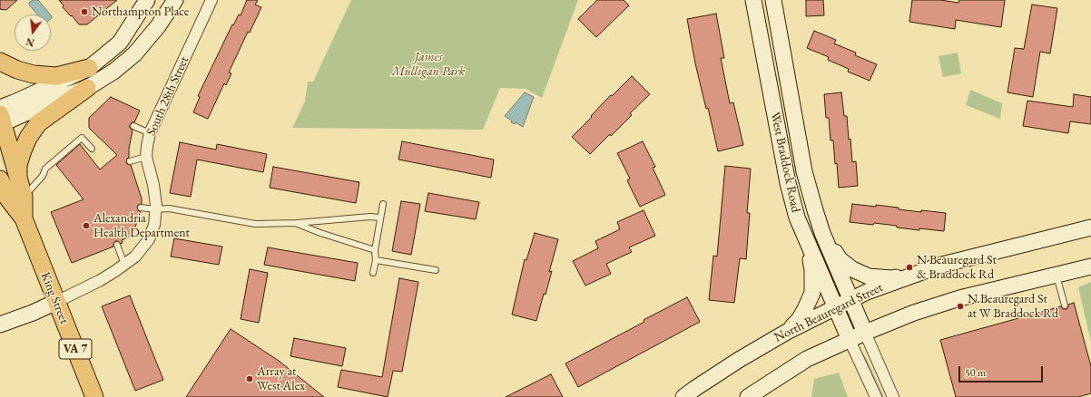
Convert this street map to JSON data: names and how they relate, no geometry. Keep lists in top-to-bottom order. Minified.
{"streets":{"main road":["South 28th Street","West Braddock Road","King Street","North Beauregard Street","VA 7"]},"crossings":[["South 28th Street","King Street"],["West Braddock Road","North Beauregard Street"]],"parks":["James Mulligan Park"],"places":["Northampton Place","Alexandria Health Department","N Beauregard St & Braddock Rd","N Beauregard St at W Braddock Rd","Array at West Alex"],"scale_bar":"50 m","north":"bottom"}
